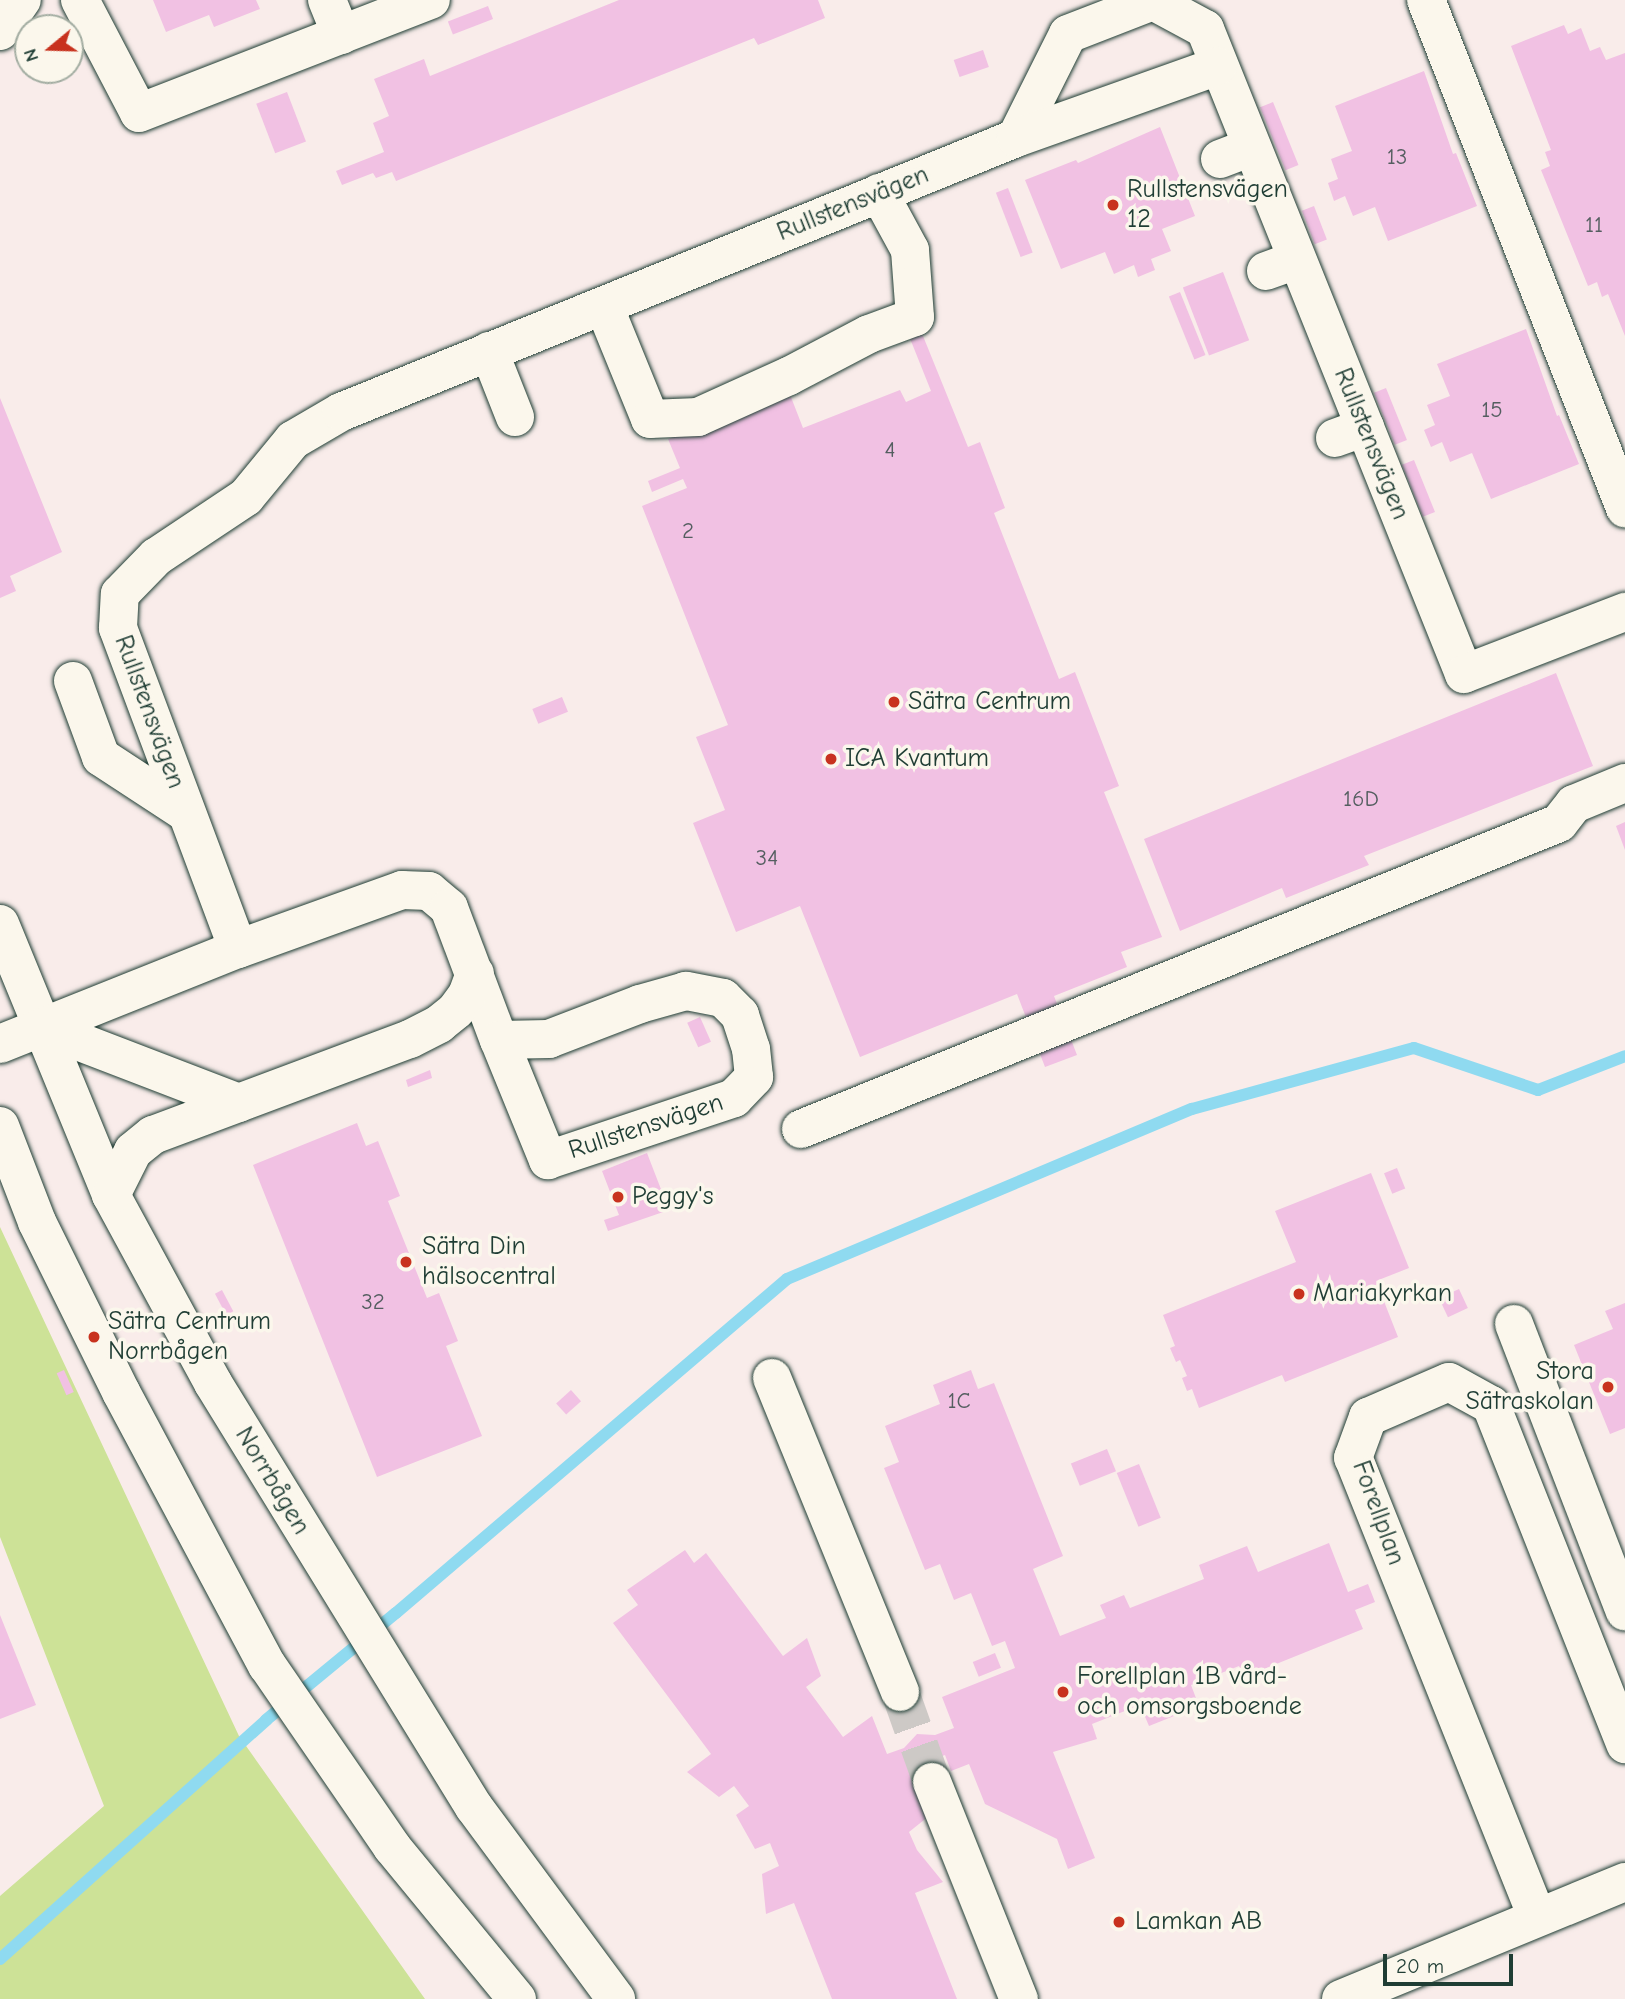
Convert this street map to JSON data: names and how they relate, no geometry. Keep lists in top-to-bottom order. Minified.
{"streets":{"street":["Rullstensvägen","Norrbågen","Forellplan"]},"crossings":[["Rullstensvägen","Norrbågen"]],"places":["Rullstensvägen 12","Sätra Centrum","ICA Kvantum","Peggy's","Sätra Din hälsocentral","Mariakyrkan","Sätra Centrum Norrbågen","Stora Sätraskolan","Forellplan 1B vård- och omsorgsboende","Lamkan AB"],"house_numbers":["13","11","15","4","2","16D","34","32","1C"],"scale_bar":"20 m","north":"left"}
